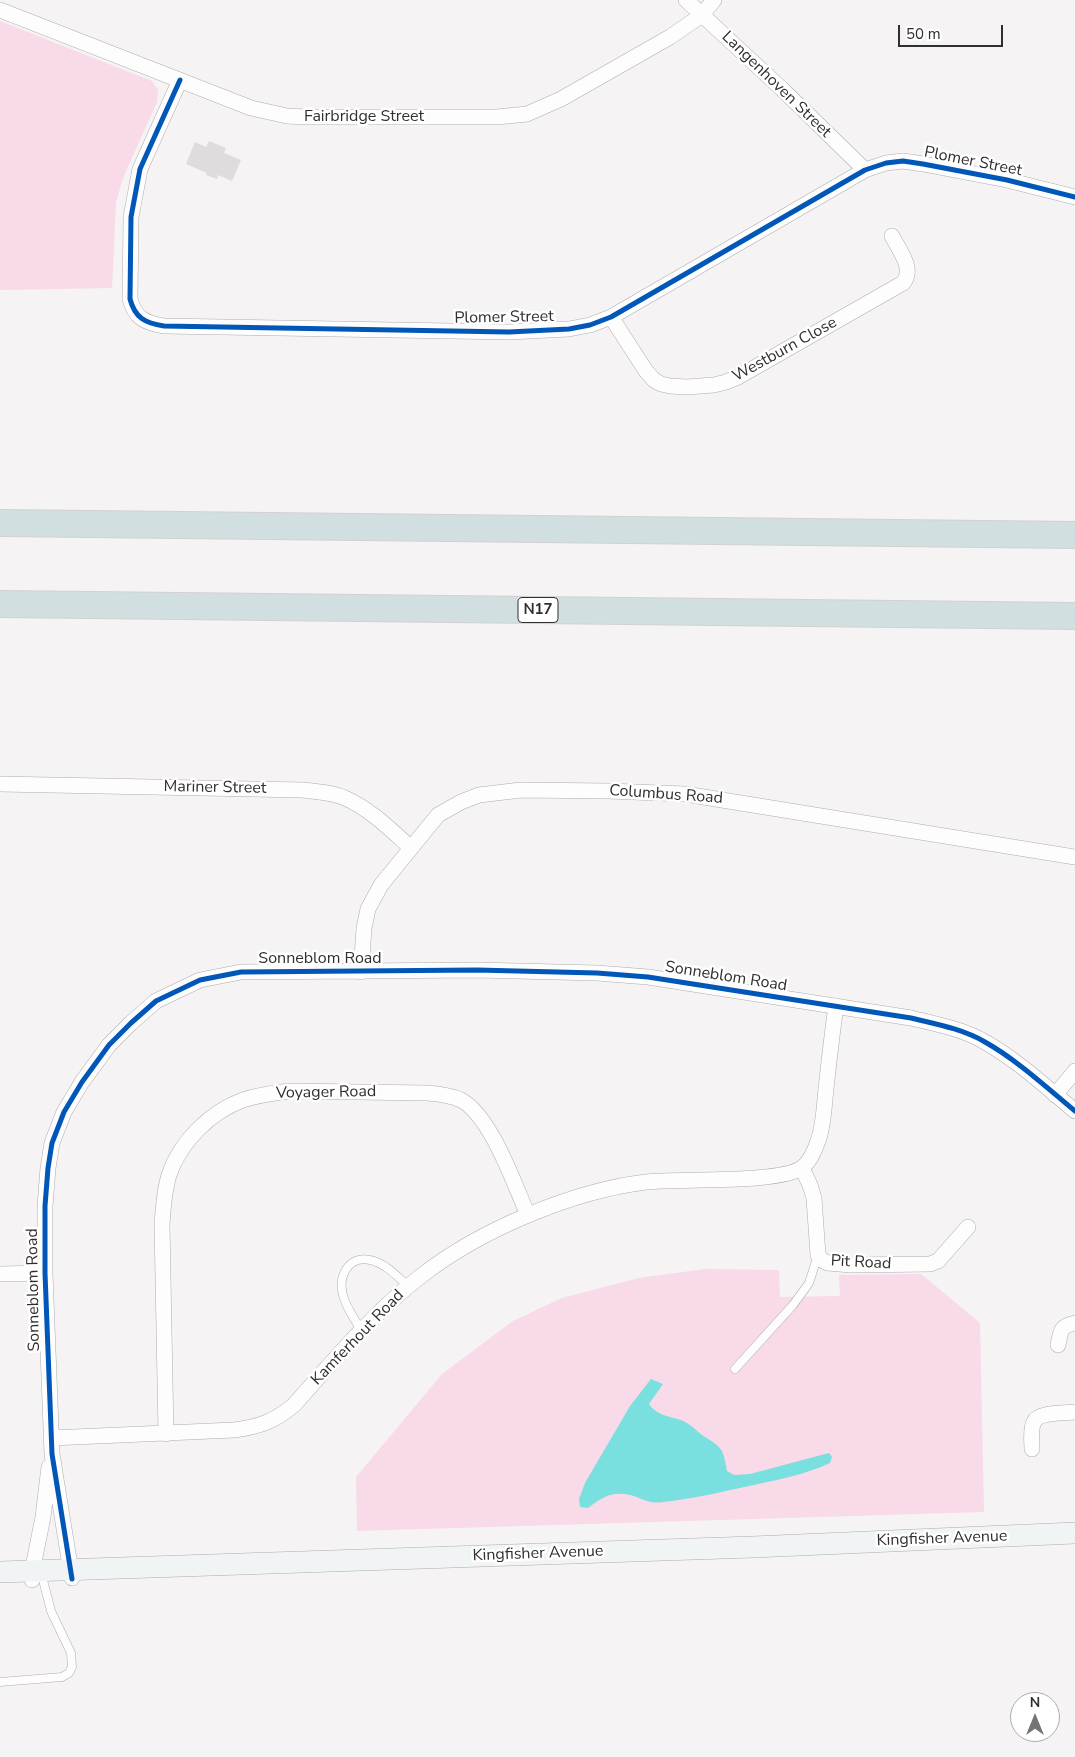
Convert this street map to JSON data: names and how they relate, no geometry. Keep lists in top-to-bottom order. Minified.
{"streets":{"highway":["N17"],"street":["Langenhoven Street","Fairbridge Street","Plomer Street","Westburn Close","Mariner Street","Columbus Road","Sonneblom Road","Voyager Road","Pit Road","Kamferhout Road","Kingfisher Avenue"]},"crossings":[["Langenhoven Street","Fairbridge Street"],["Langenhoven Street","Plomer Street"],["Fairbridge Street","Plomer Street"],["Plomer Street","Westburn Close"],["Mariner Street","Columbus Road"],["Columbus Road","Sonneblom Road"],["Sonneblom Road","Kamferhout Road"],["Sonneblom Road","Kingfisher Avenue"],["Voyager Road","Kamferhout Road"],["Pit Road","Kamferhout Road"]],"scale_bar":"50 m","north":"top"}
